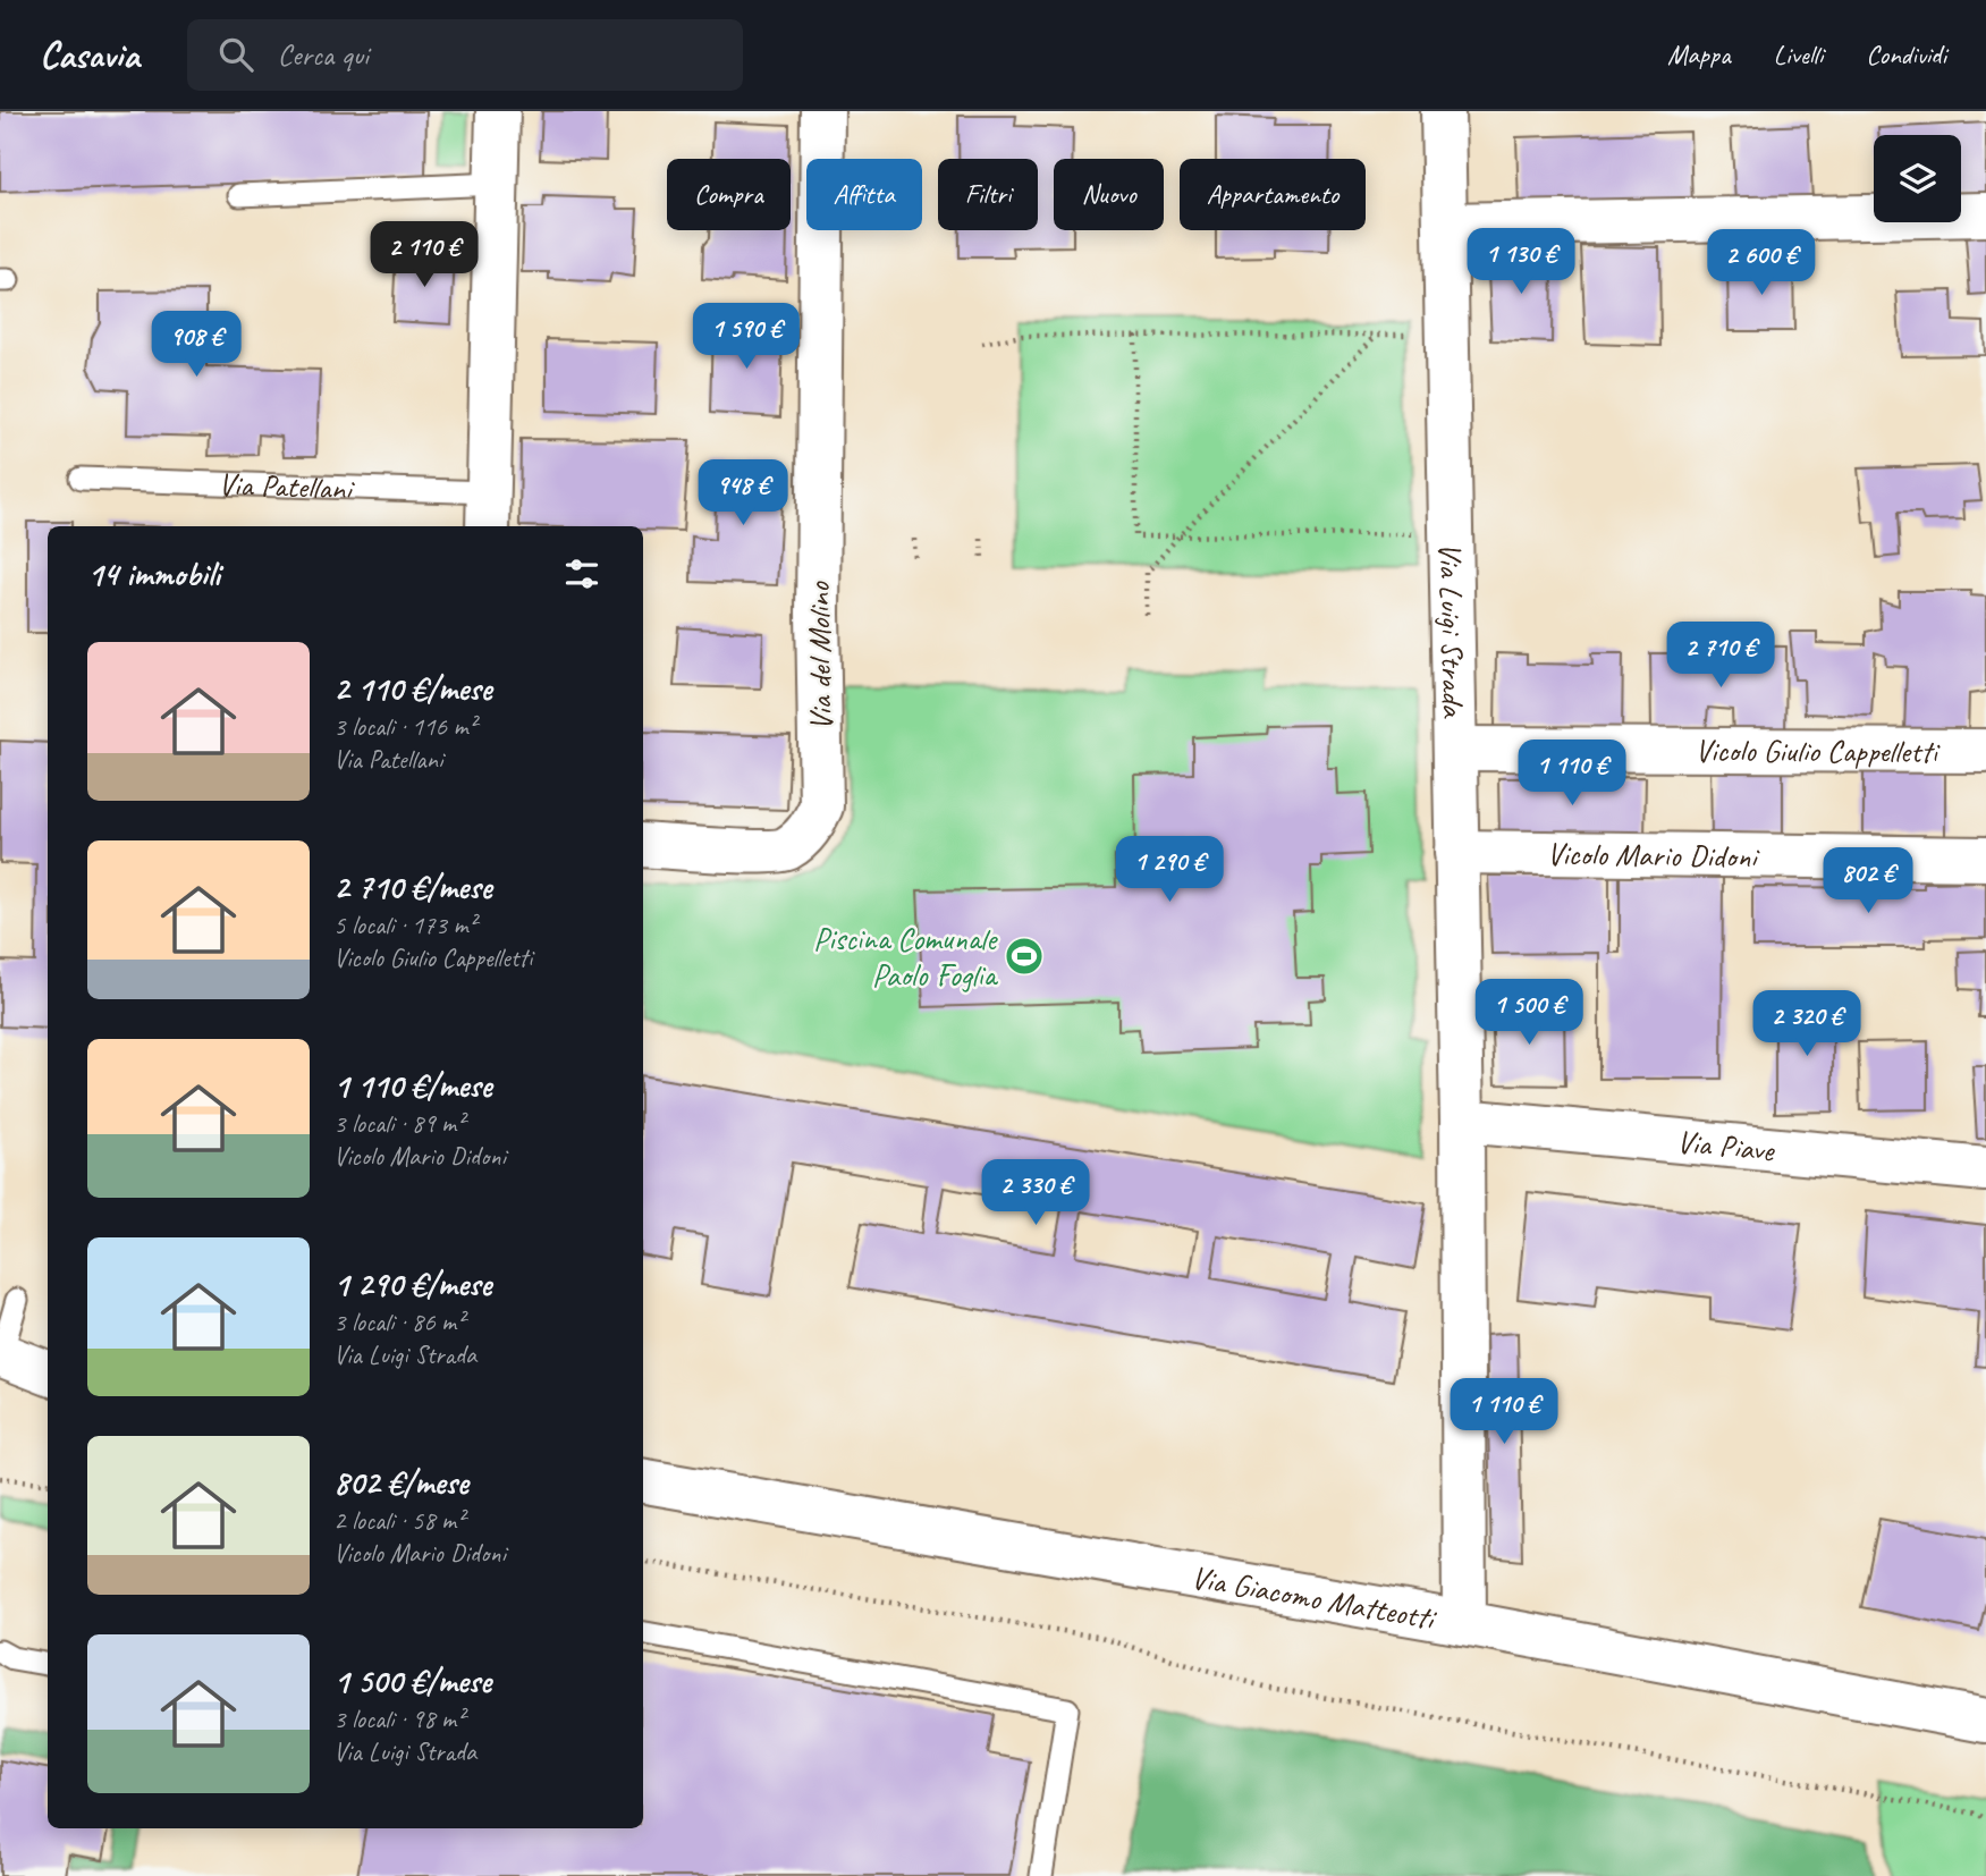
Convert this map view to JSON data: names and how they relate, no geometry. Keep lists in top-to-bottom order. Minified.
{"streets":{"street":["Via Patellani","Via Luigi Strada","Via del Molino","Vicolo Giulio Cappelletti","Vicolo Mario Didoni","Via Piave","Via Giacomo Matteotti"]},"crossings":[["Via Luigi Strada","Vicolo Giulio Cappelletti"],["Via Luigi Strada","Vicolo Mario Didoni"],["Via Luigi Strada","Via Piave"],["Via Luigi Strada","Via Giacomo Matteotti"]],"places":{"sports":["Piscina Comunale Paolo Foglia"]},"page":{"header":"Casavia","search":"Cerca qui","nav":["Mappa","Livelli","Condividi"],"chip":["Compra","Affitta","Filtri","Nuovo","Appartamento"],"price":["2 110 €","1 130 €","2 600 €","1 590 €","908 €","948 €","2 710 €","1 110 €","1 290 €","802 €","1 500 €","2 320 €","2 330 €","1 110 €"],"heading":"14 immobili","list":[{"name":"2 110 €/mese","note":"3 locali · 116 m² · Via Patellani"},{"name":"2 710 €/mese","note":"5 locali · 173 m² · Vicolo Giulio Cappelletti"},{"name":"1 110 €/mese","note":"3 locali · 89 m² · Vicolo Mario Didoni"},{"name":"1 290 €/mese","note":"3 locali · 86 m² · Via Luigi Strada"},{"name":"802 €/mese","note":"2 locali · 58 m² · Vicolo Mario Didoni"},{"name":"1 500 €/mese","note":"3 locali · 98 m² · Via Luigi Strada"}]}}
